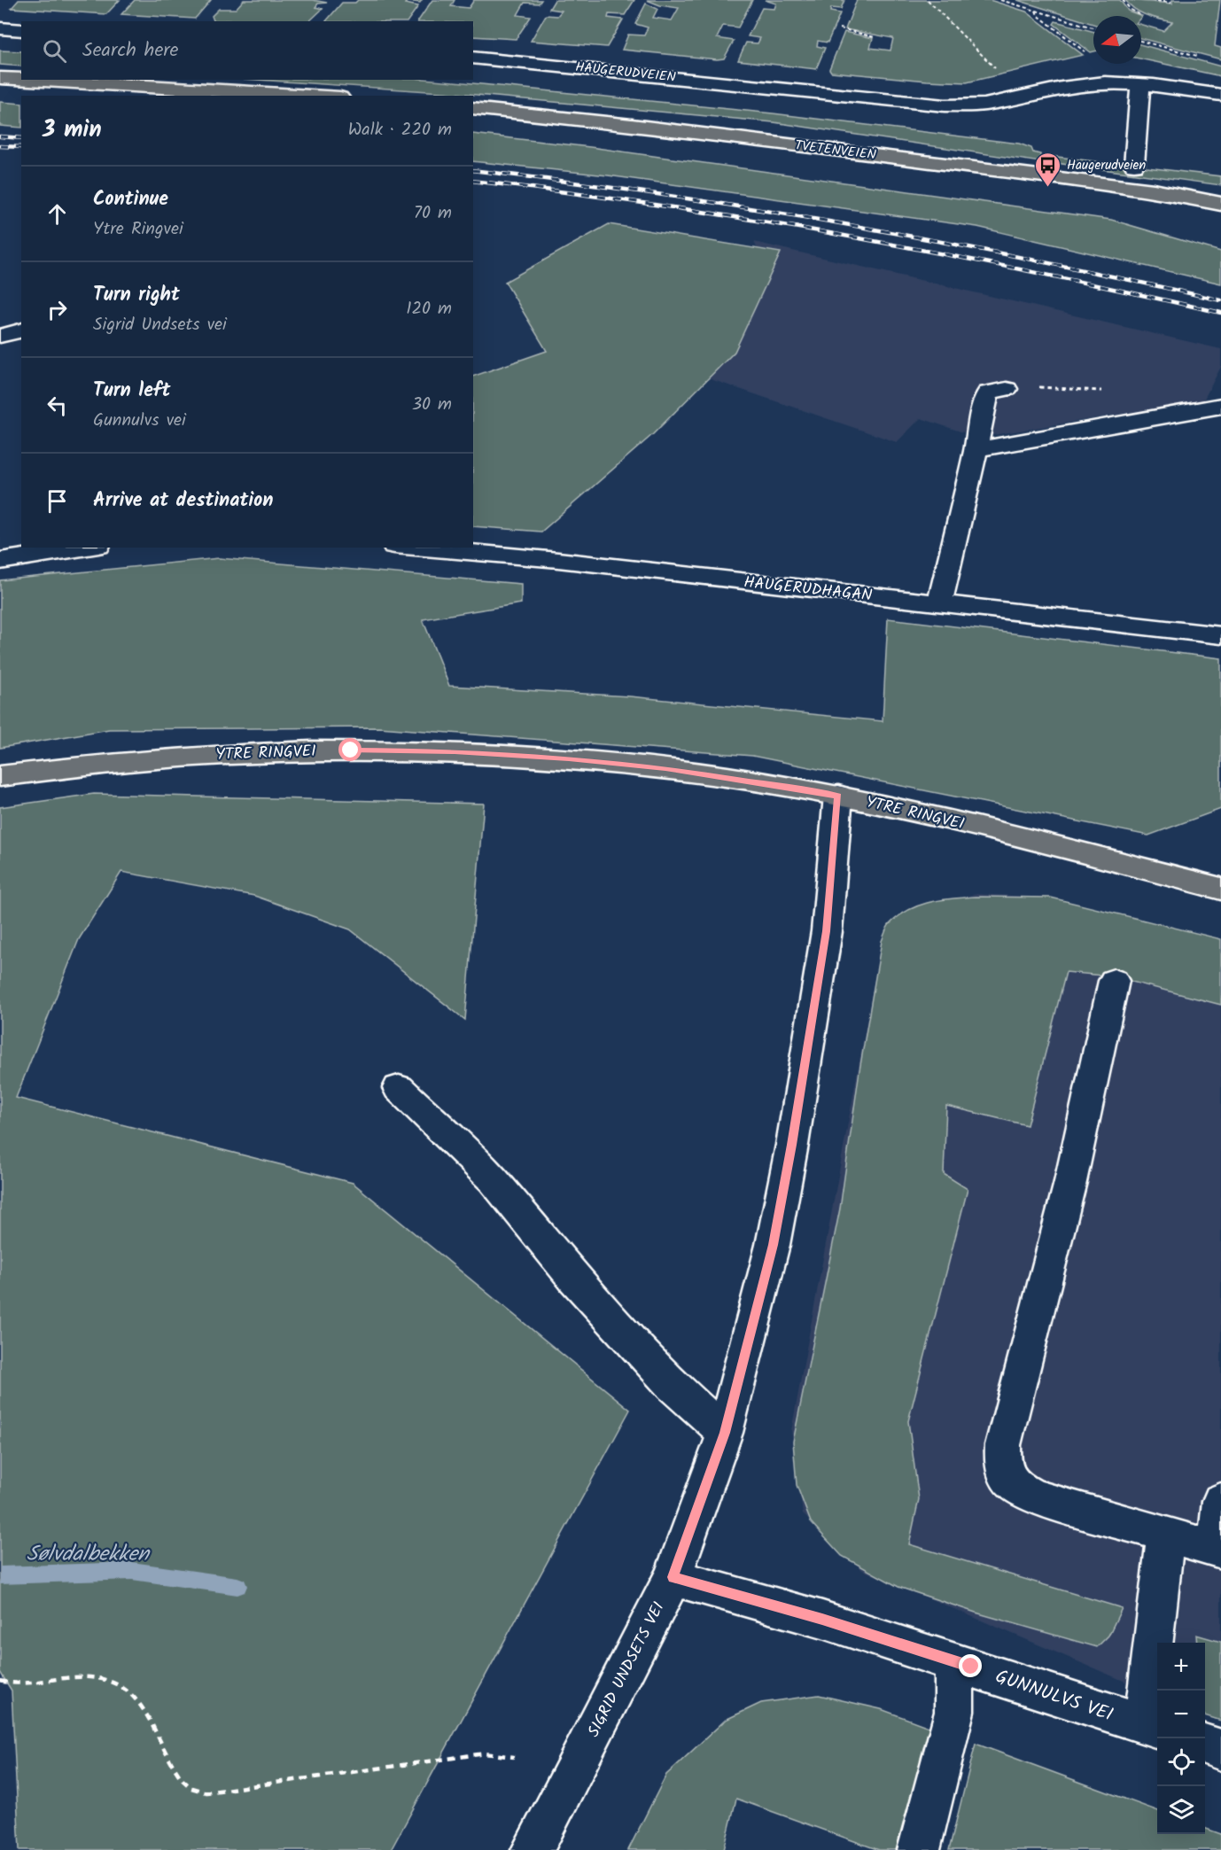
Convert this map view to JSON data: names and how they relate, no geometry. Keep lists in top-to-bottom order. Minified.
{"streets":{"main road":["TVETENVEIEN","YTRE RINGVEI"],"street":["HAUGERUDVEIEN","HAUGERUDHAGAN","SIGRID UNDSETS VEI","GUNNULVS VEI"]},"crossings":[["YTRE RINGVEI","SIGRID UNDSETS VEI"],["SIGRID UNDSETS VEI","GUNNULVS VEI"]],"water":["Sølvdalbekken"],"places":{"bus stop":["Haugerudveien"]},"north":"left","page":{"search":"Search here","heading":["3 min","Walk · 220 m"],"list":[["Continue","Ytre Ringvei","70 m"],["Turn right","Sigrid Undsets vei","120 m"],["Turn left","Gunnulvs vei","30 m"],"Arrive at destination"],"map_buttons":["+","−"]}}
